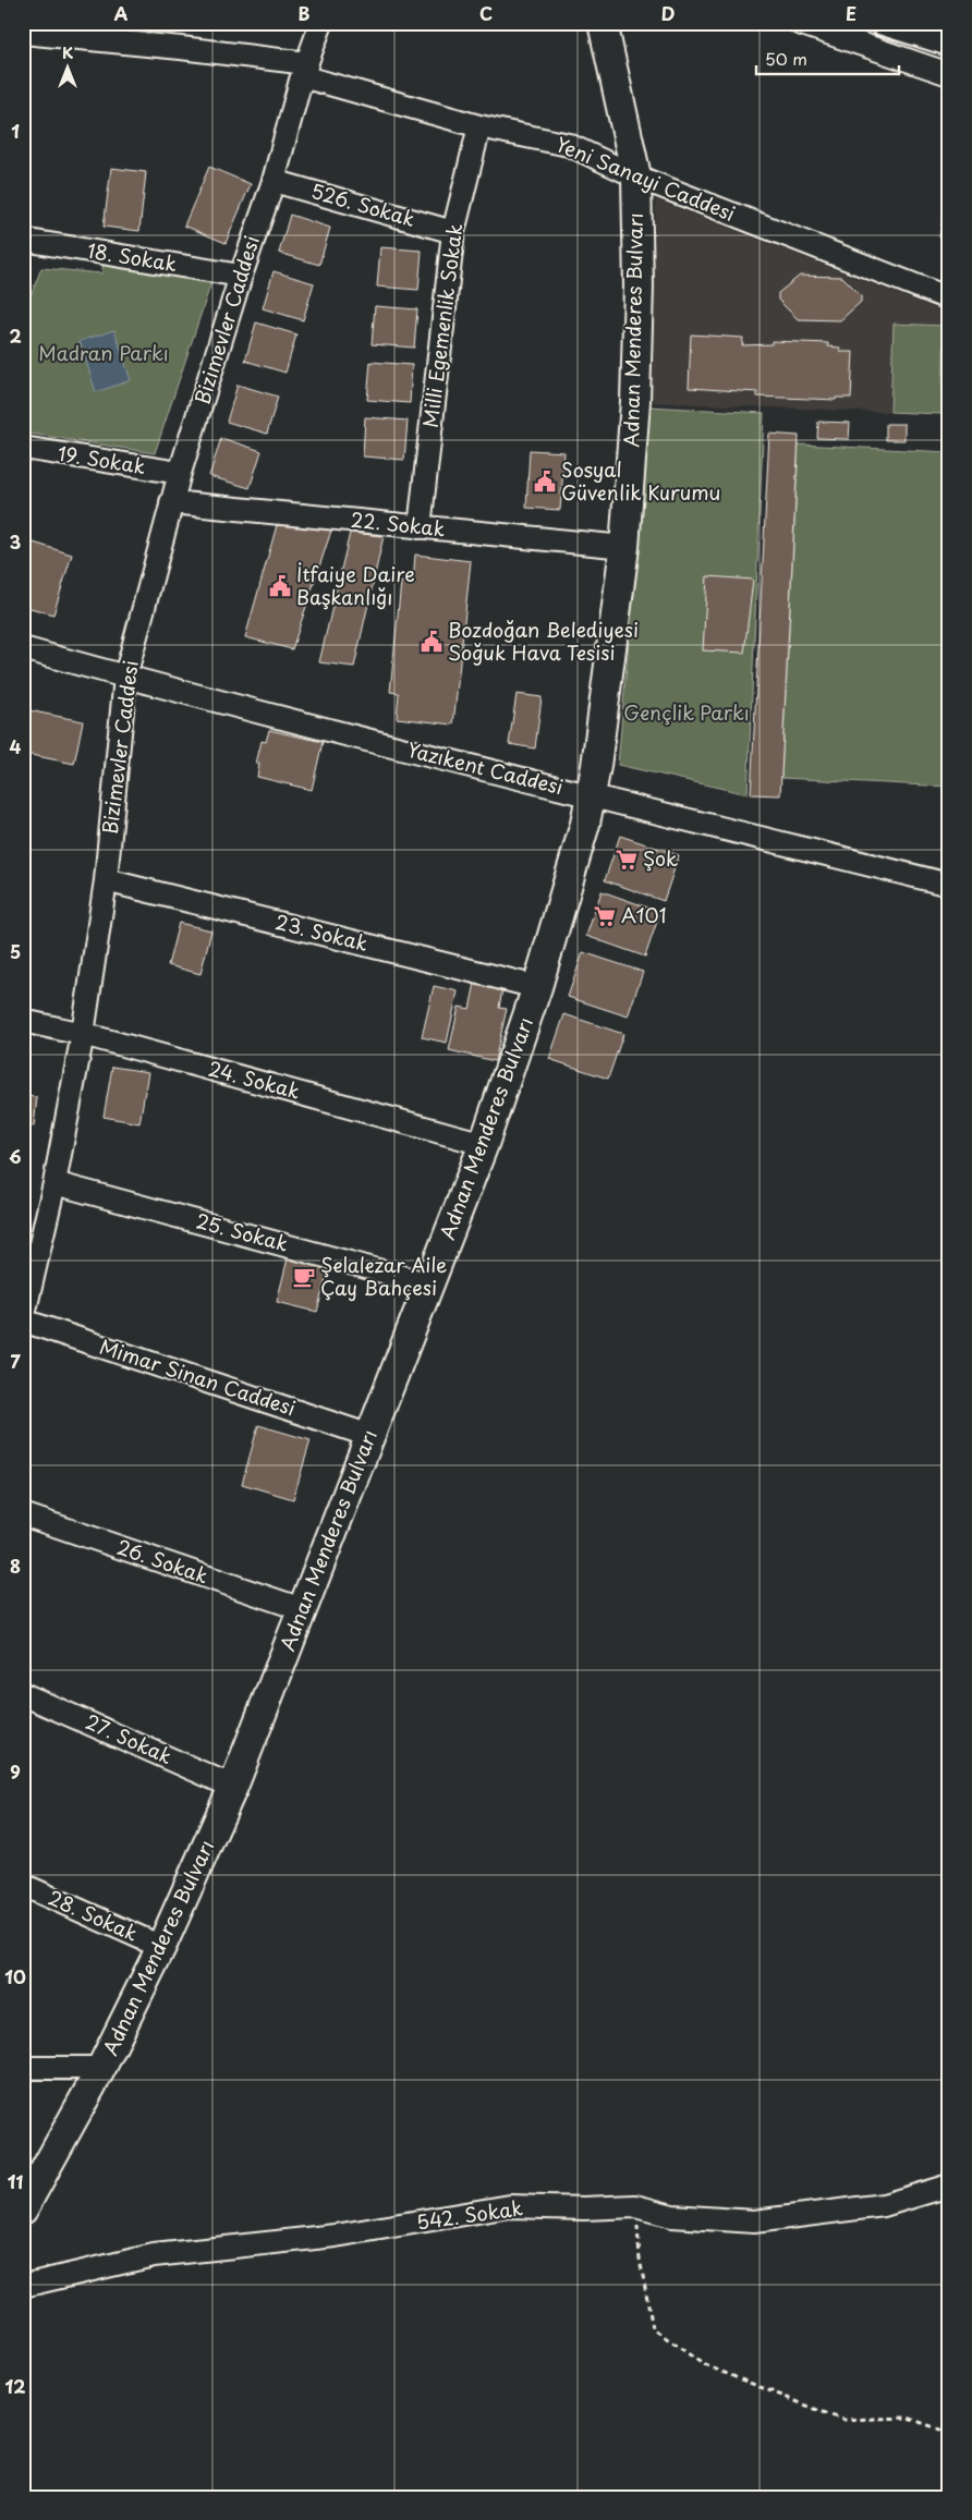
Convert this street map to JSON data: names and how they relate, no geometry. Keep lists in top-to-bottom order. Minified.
{"streets":{"main road":["Adnan Menderes Bulvarı"],"street":["Yeni Sanayi Caddesi","526. Sokak","18. Sokak","Bizimevler Caddesi","Milli Egemenlik Sokak","19. Sokak","22. Sokak","Yazıkent Caddesi","23. Sokak","24. Sokak","25. Sokak","Mimar Sinan Caddesi","26. Sokak","27. Sokak","28. Sokak","542. Sokak"]},"crossings":[["Yeni Sanayi Caddesi","Bizimevler Caddesi"],["Yeni Sanayi Caddesi","Milli Egemenlik Sokak"],["Yeni Sanayi Caddesi","Adnan Menderes Bulvarı"],["526. Sokak","Bizimevler Caddesi"],["526. Sokak","Milli Egemenlik Sokak"],["18. Sokak","Bizimevler Caddesi"],["Bizimevler Caddesi","19. Sokak"],["Bizimevler Caddesi","22. Sokak"],["Bizimevler Caddesi","Yazıkent Caddesi"],["Bizimevler Caddesi","23. Sokak"],["Bizimevler Caddesi","24. Sokak"],["Bizimevler Caddesi","25. Sokak"],["Bizimevler Caddesi","Mimar Sinan Caddesi"],["Milli Egemenlik Sokak","22. Sokak"],["Adnan Menderes Bulvarı","22. Sokak"],["Adnan Menderes Bulvarı","Yazıkent Caddesi"],["Adnan Menderes Bulvarı","23. Sokak"],["Adnan Menderes Bulvarı","24. Sokak"],["Adnan Menderes Bulvarı","25. Sokak"],["Adnan Menderes Bulvarı","Mimar Sinan Caddesi"],["Adnan Menderes Bulvarı","26. Sokak"],["Adnan Menderes Bulvarı","27. Sokak"],["Adnan Menderes Bulvarı","28. Sokak"]],"parks":["Madran Parkı","Gençlik Parkı"],"places":{"public building":["Sosyal Güvenlik Kurumu","İtfaiye Daire Başkanlığı","Bozdoğan Belediyesi Soğuk Hava Tesisi"],"supermarket":["Şok","A101"],"cafe":["Şelalezar Aile Çay Bahçesi"]},"scale_bar":"50 m","north":"top","grid":{"columns":["A","B","C","D","E"],"rows":["1","2","3","4","5","6","7","8","9","10","11","12"]}}
